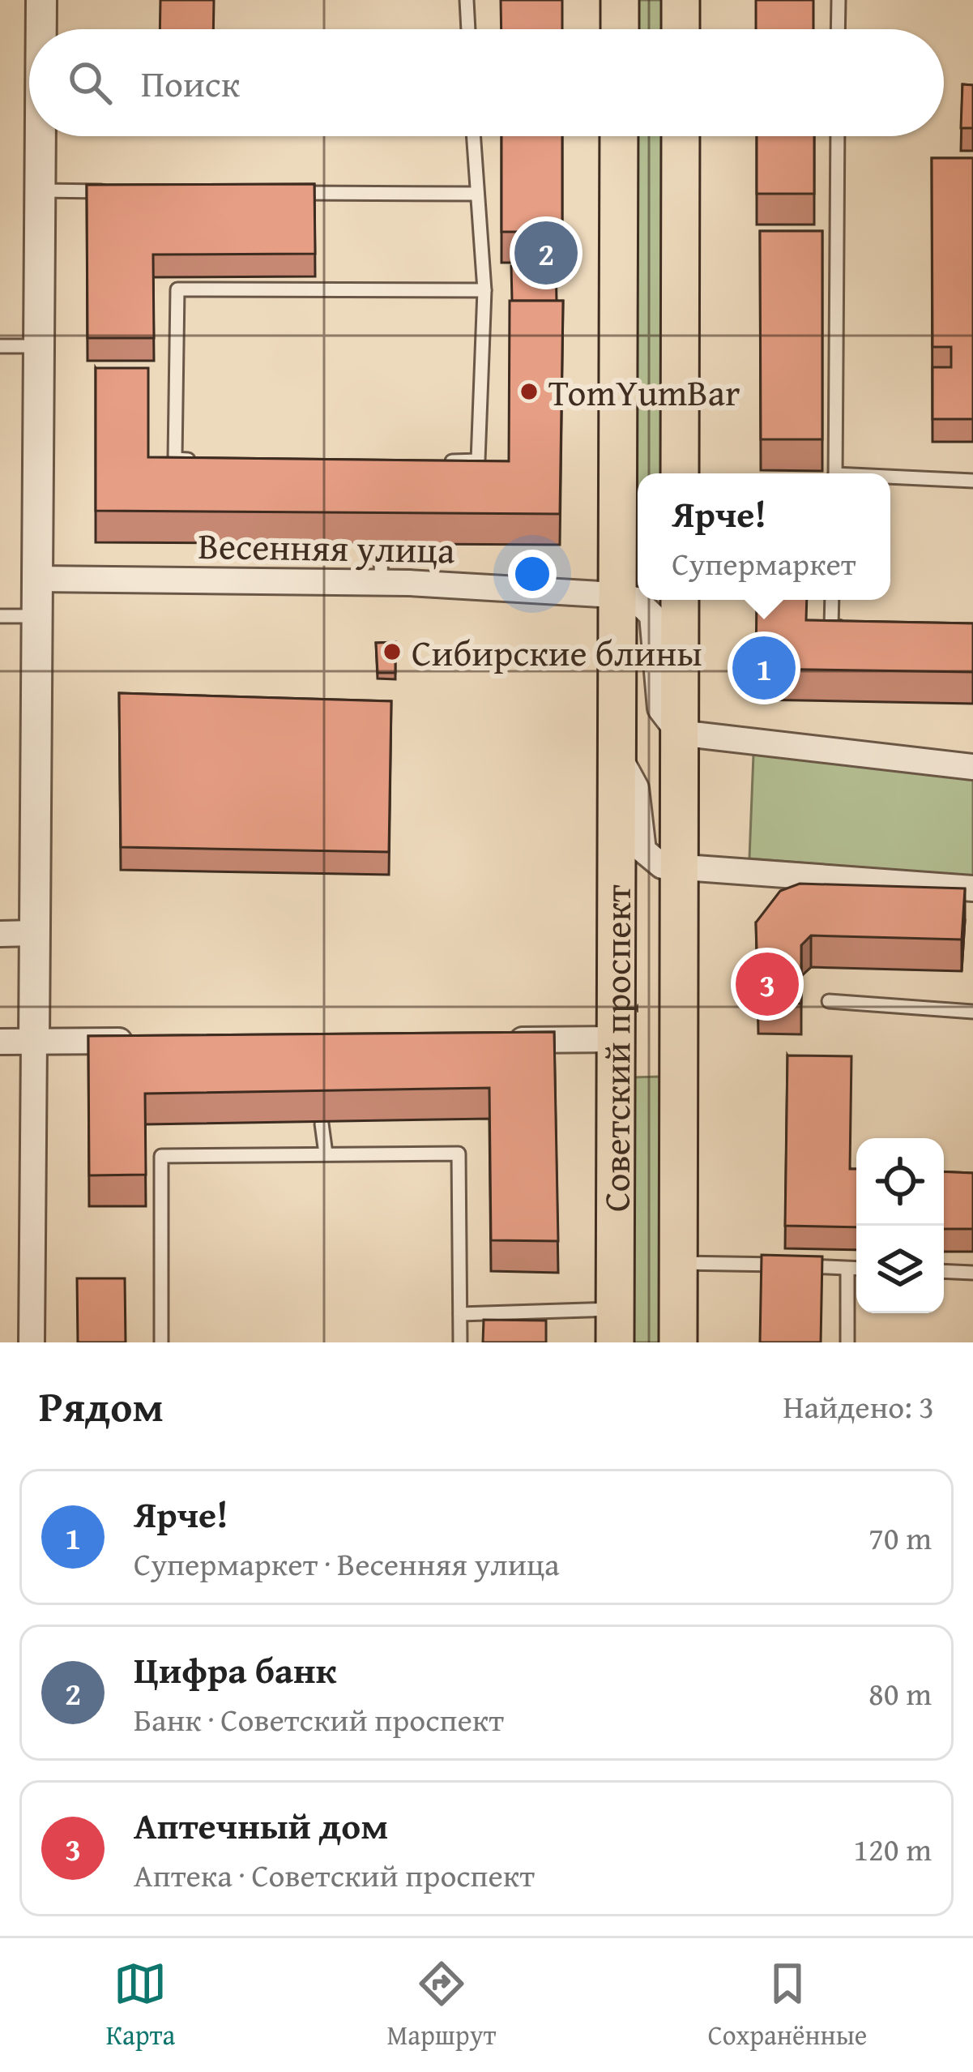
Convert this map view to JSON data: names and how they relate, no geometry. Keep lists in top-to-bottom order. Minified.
{"streets":{"main road":["Советский проспект"],"street":["Весенняя улица"]},"crossings":[["Весенняя улица","Советский проспект"]],"places":["TomYumBar","Сибирские блины"],"page":{"search":"Поиск","pins":["2","1","3"],"popup":["Ярче!","Супермаркет"],"heading":["Рядом","Найдено: 3"],"list":[{"mark":"1","name":"Ярче!","note":"Супермаркет · Весенняя улица","value":"70 m"},{"mark":"2","name":"Цифра банк","note":"Банк · Советский проспект","value":"80 m"},{"mark":"3","name":"Аптечный дом","note":"Аптека · Советский проспект","value":"120 m"}],"nav":["Карта","Маршрут","Сохранённые"]}}
